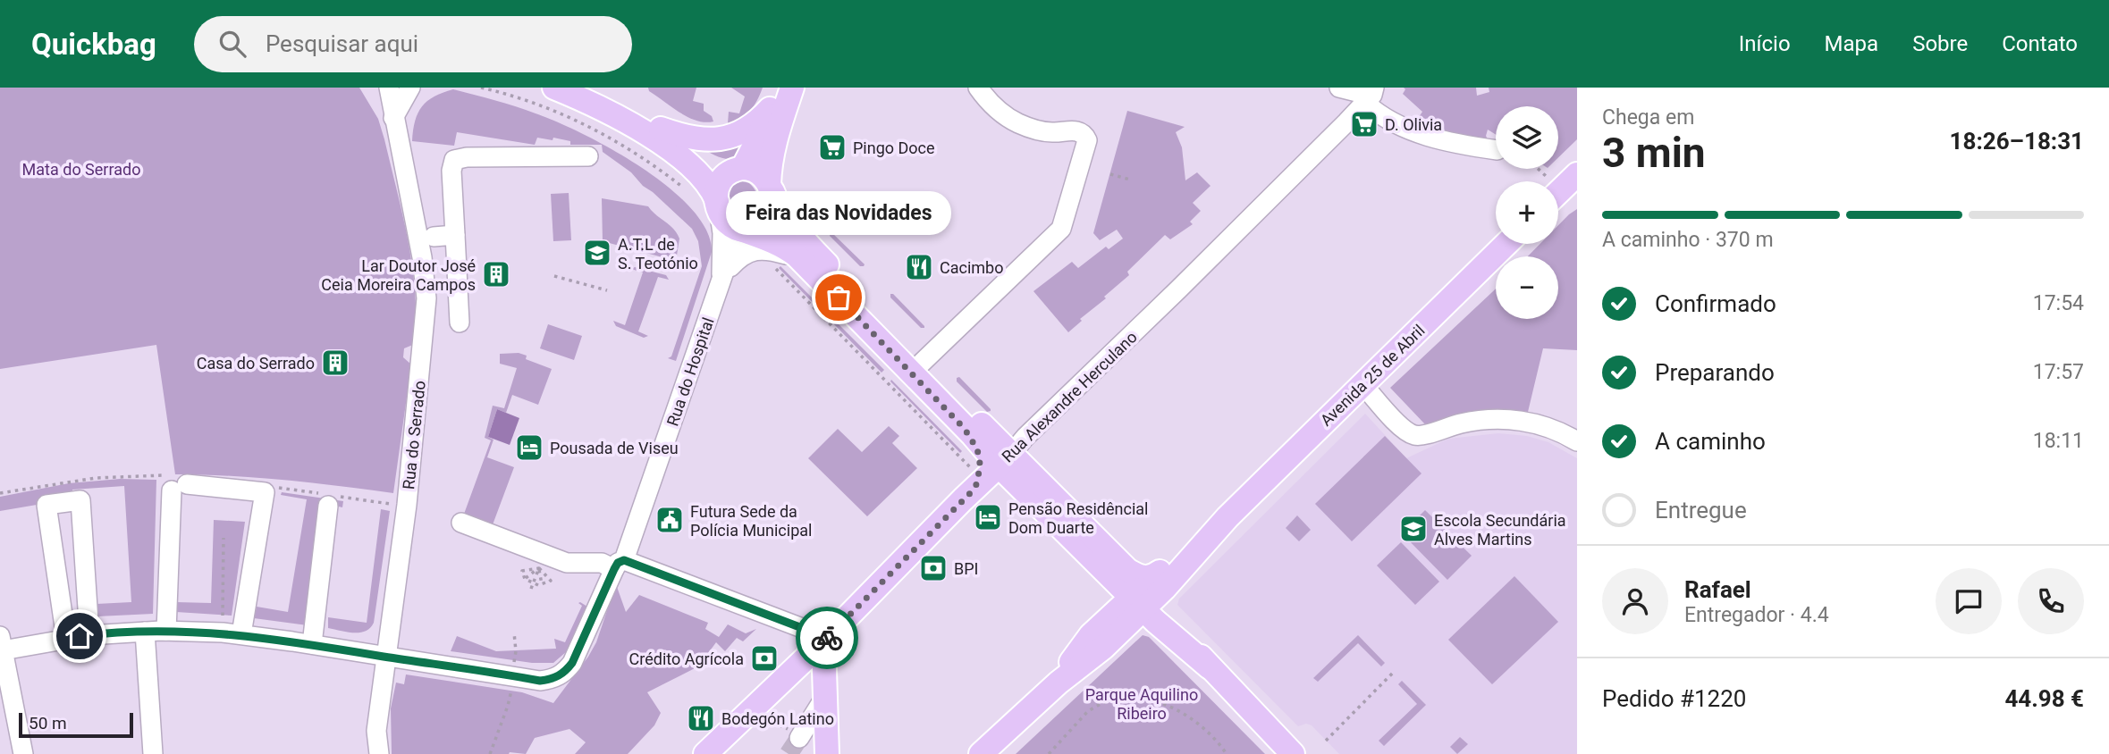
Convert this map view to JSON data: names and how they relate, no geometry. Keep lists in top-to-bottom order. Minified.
{"streets":{"main road":["Avenida 25 de Abril","Rua Alexandre Herculano"],"street":["Rua do Hospital","Rua do Serrado"]},"crossings":[["Rua do Hospital","Rua do Serrado"]],"parks":["Mata do Serrado","Parque Aquilino Ribeiro"],"places":{"supermarket":["D. Olivia","Pingo Doce"],"school or university":["A.T.L de S. Teotónio","Escola Secundária Alves Martins"],"restaurant":["Cacimbo","Bodegón Latino"],"building":["Lar Doutor José Ceia Moreira Campos","Casa do Serrado"],"other":["Feira das Novidades"],"hotel":["Pousada de Viseu","Pensão Residêncial Dom Duarte"],"public building":["Futura Sede da Polícia Municipal"],"bank":["BPI","Crédito Agrícola"]},"scale_bar":"50 m","page":{"header":"Quickbag","search":"Pesquisar aqui","nav":["Início","Mapa","Sobre","Contato"],"heading":["3 min","Chega em","18:26–18:31"],"panel":["Rafael","Entregador · 4.4","Pedido #1220","44.98 €"],"map_buttons":["+","−"],"bubble":"Feira das Novidades","bar":"A caminho · 370 m","list":[["Confirmado","17:54"],["Preparando","17:57"],["A caminho","18:11"],"Entregue"],"scale":"50 m"}}
